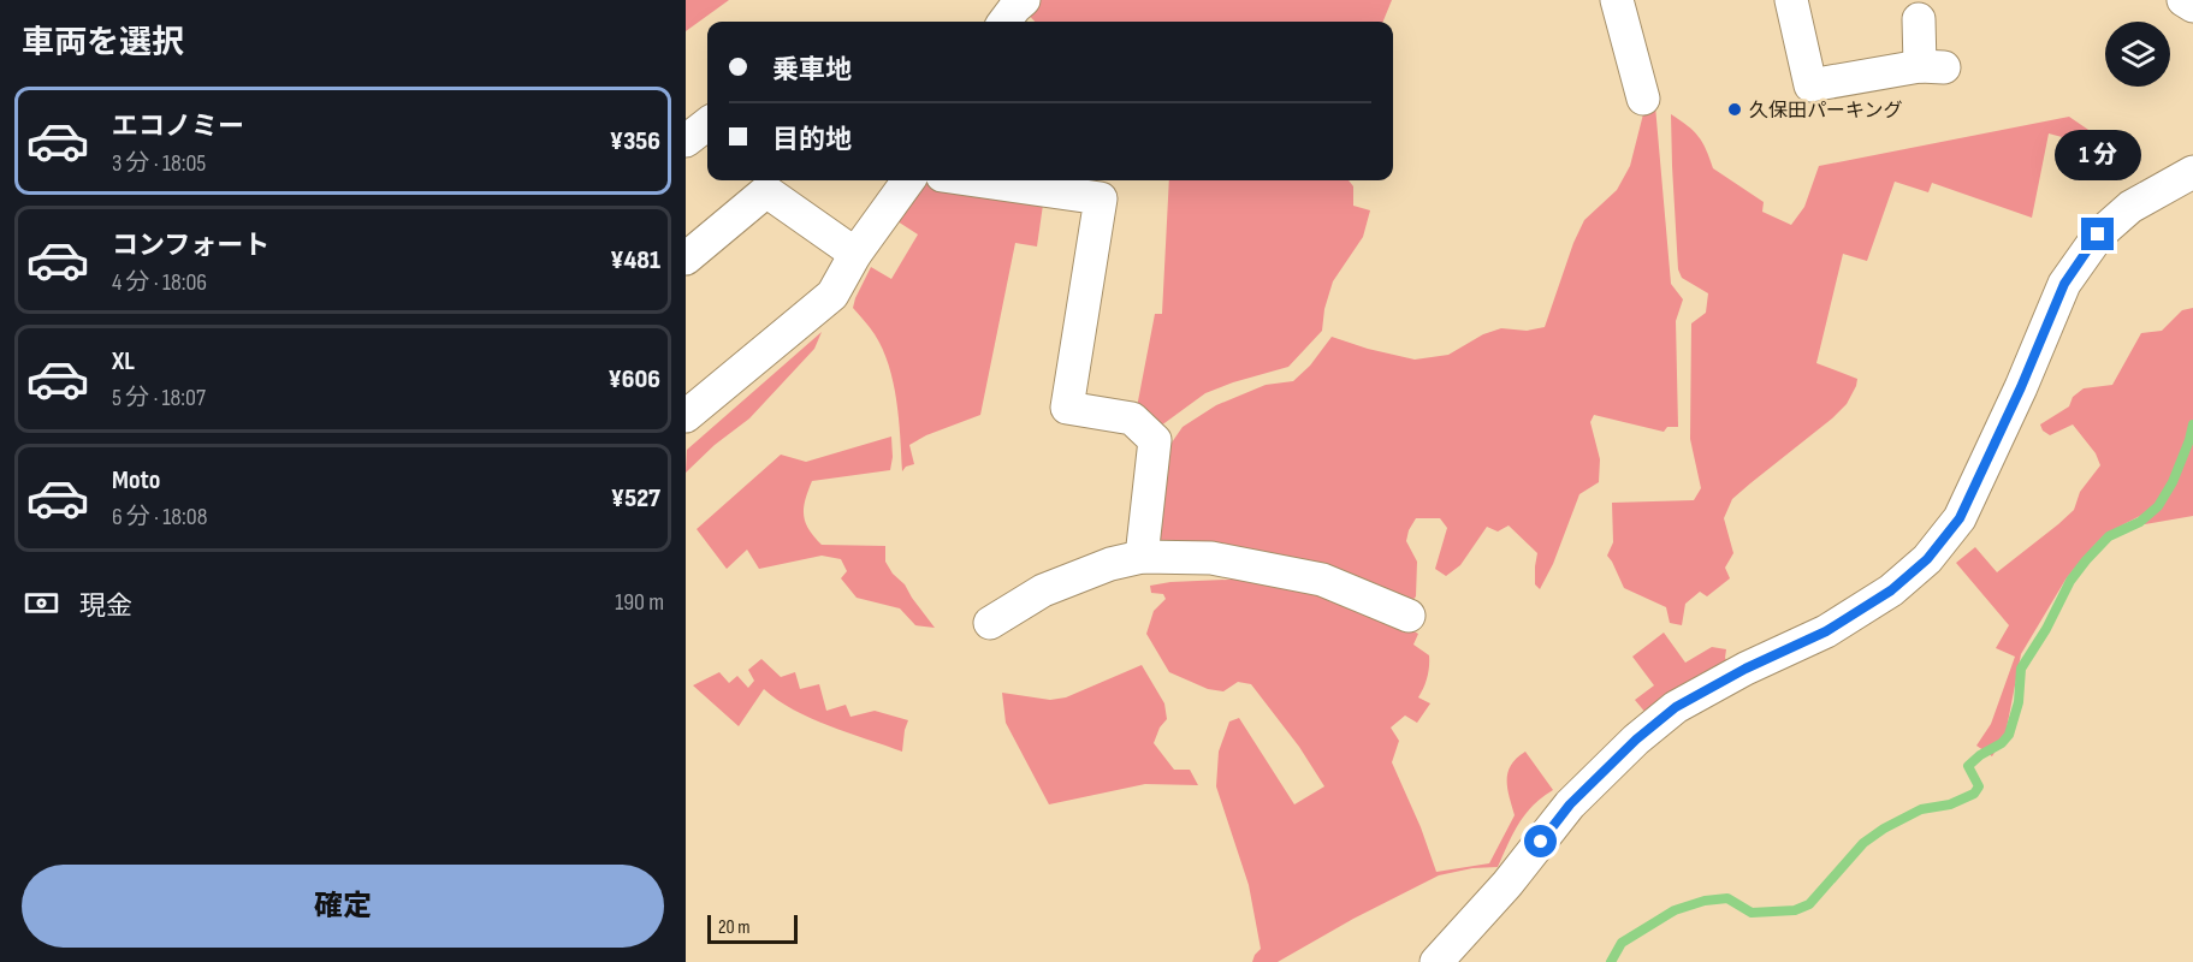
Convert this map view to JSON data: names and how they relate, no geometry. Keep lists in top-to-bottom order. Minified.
{"places":["久保田パーキング"],"scale_bar":"20 m","page":{"heading":"車両を選択","banner":["乗車地","目的地"],"list":[{"name":"エコノミー","note":"3 分 · 18:05","value":"¥356"},{"name":"コンフォート","note":"4 分 · 18:06","value":"¥481"},{"name":"XL","note":"5 分 · 18:07","value":"¥606"},{"name":"Moto","note":"6 分 · 18:08","value":"¥527"}],"bubble":"1 分","pay":["現金","190 m"],"buttons":"確定","scale":"20 m"}}
